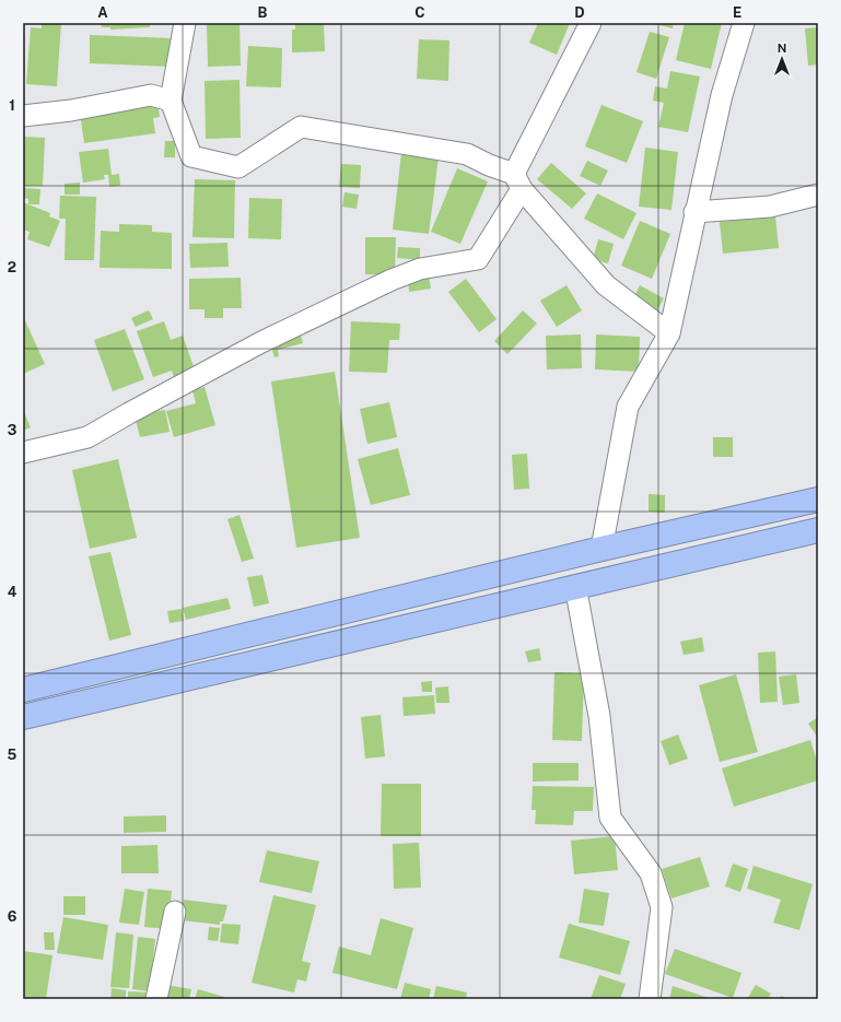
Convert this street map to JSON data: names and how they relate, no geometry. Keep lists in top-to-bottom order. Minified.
{"north":"top","grid":{"columns":["A","B","C","D","E"],"rows":["1","2","3","4","5","6"]}}
